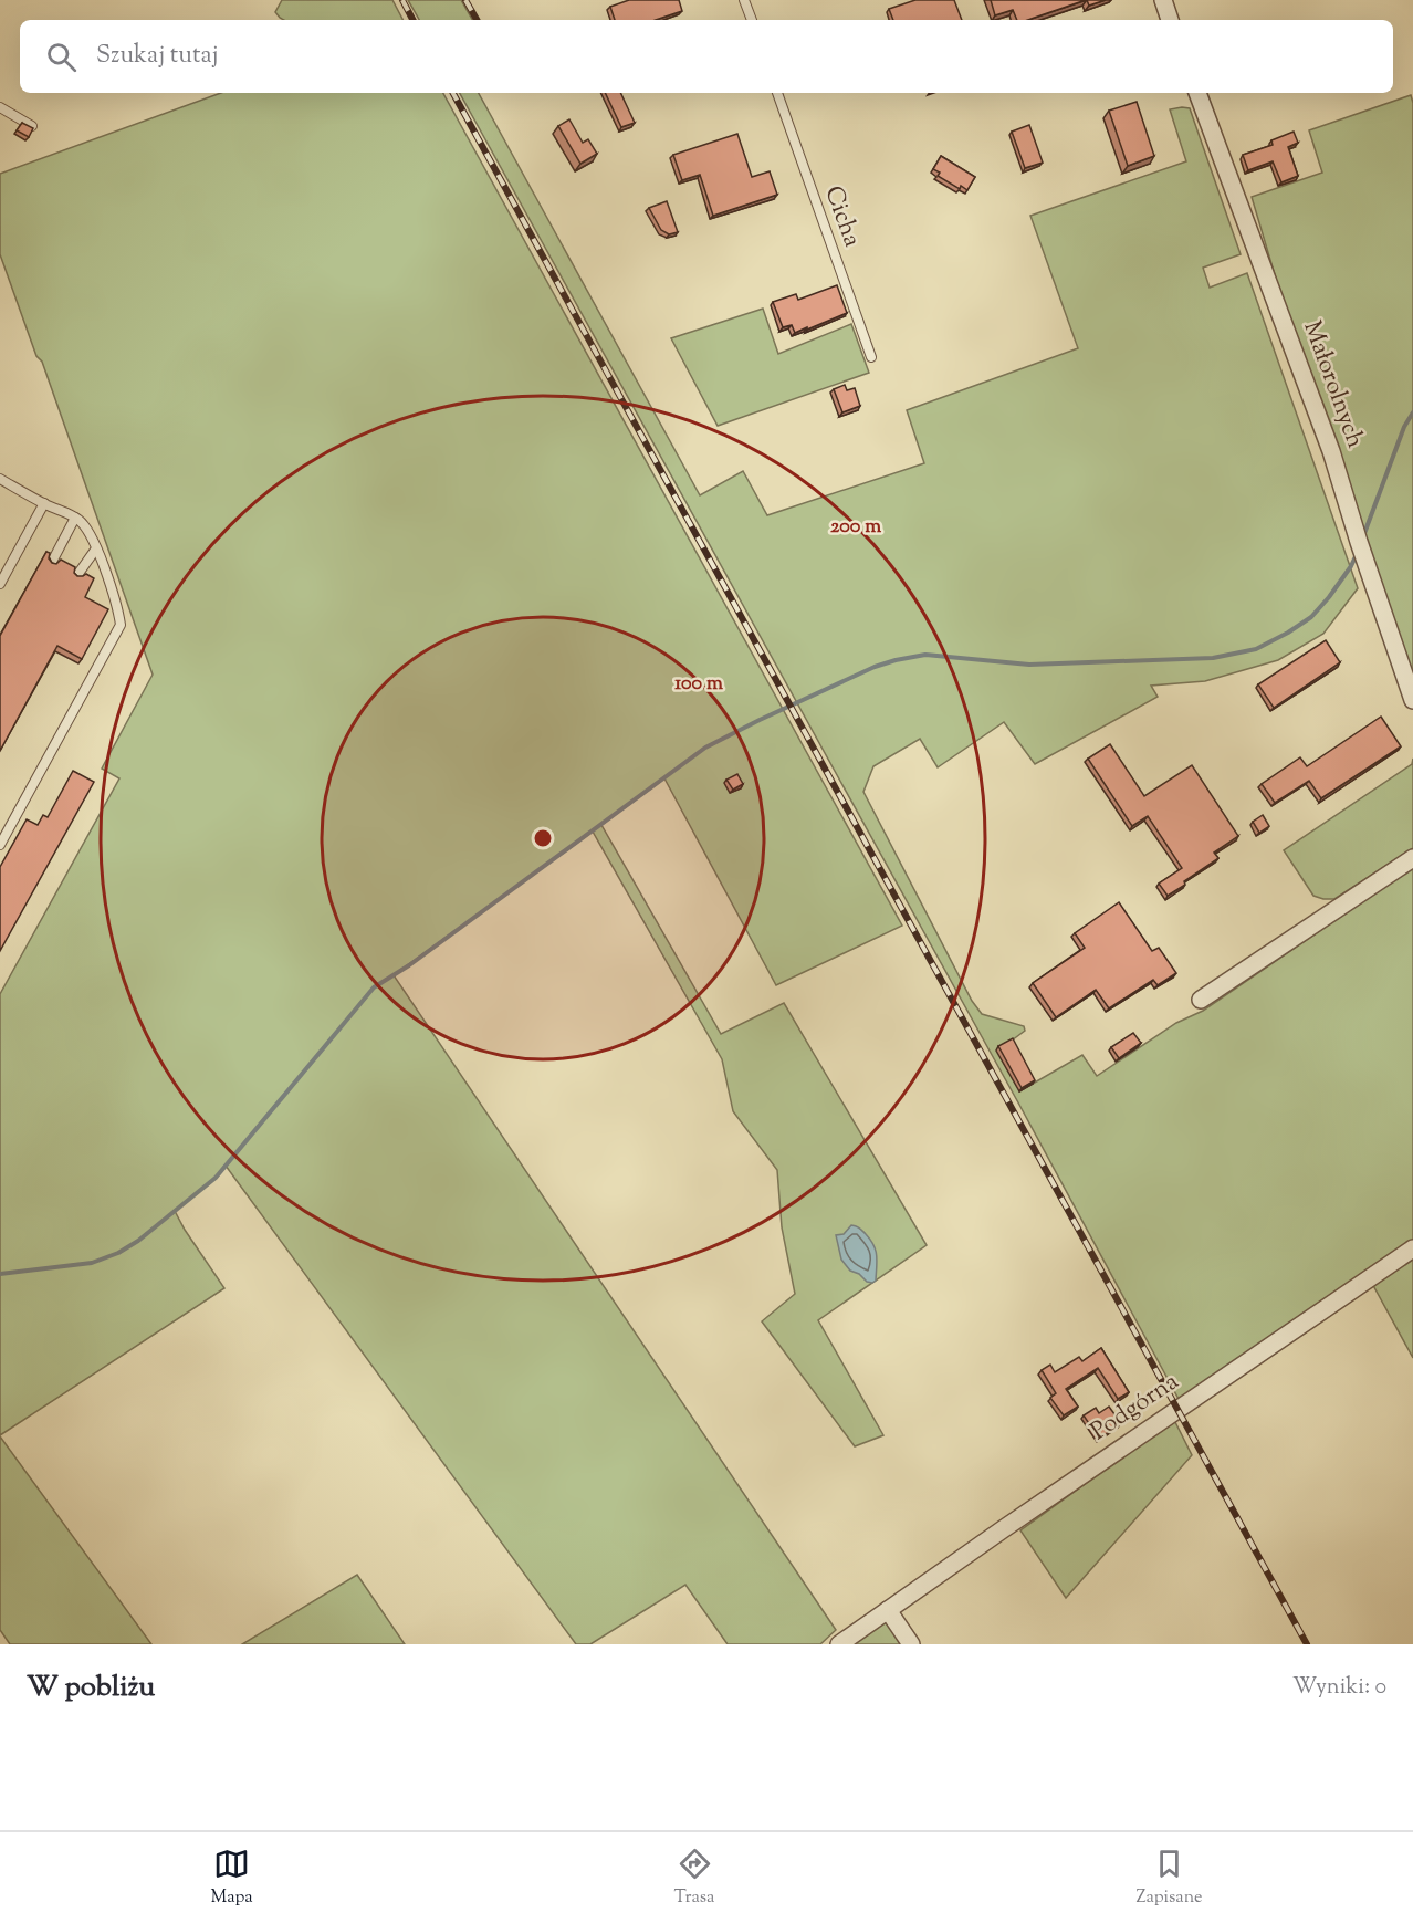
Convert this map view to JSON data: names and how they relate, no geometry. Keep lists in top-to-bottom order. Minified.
{"streets":{"street":["Małorolnych","Podgórna"],"lane":["Cicha"]},"page":{"search":"Szukaj tutaj","heading":["W pobliżu","Wyniki: 0"],"nav":["Mapa","Trasa","Zapisane"]},"rings":["200 m","100 m"]}
